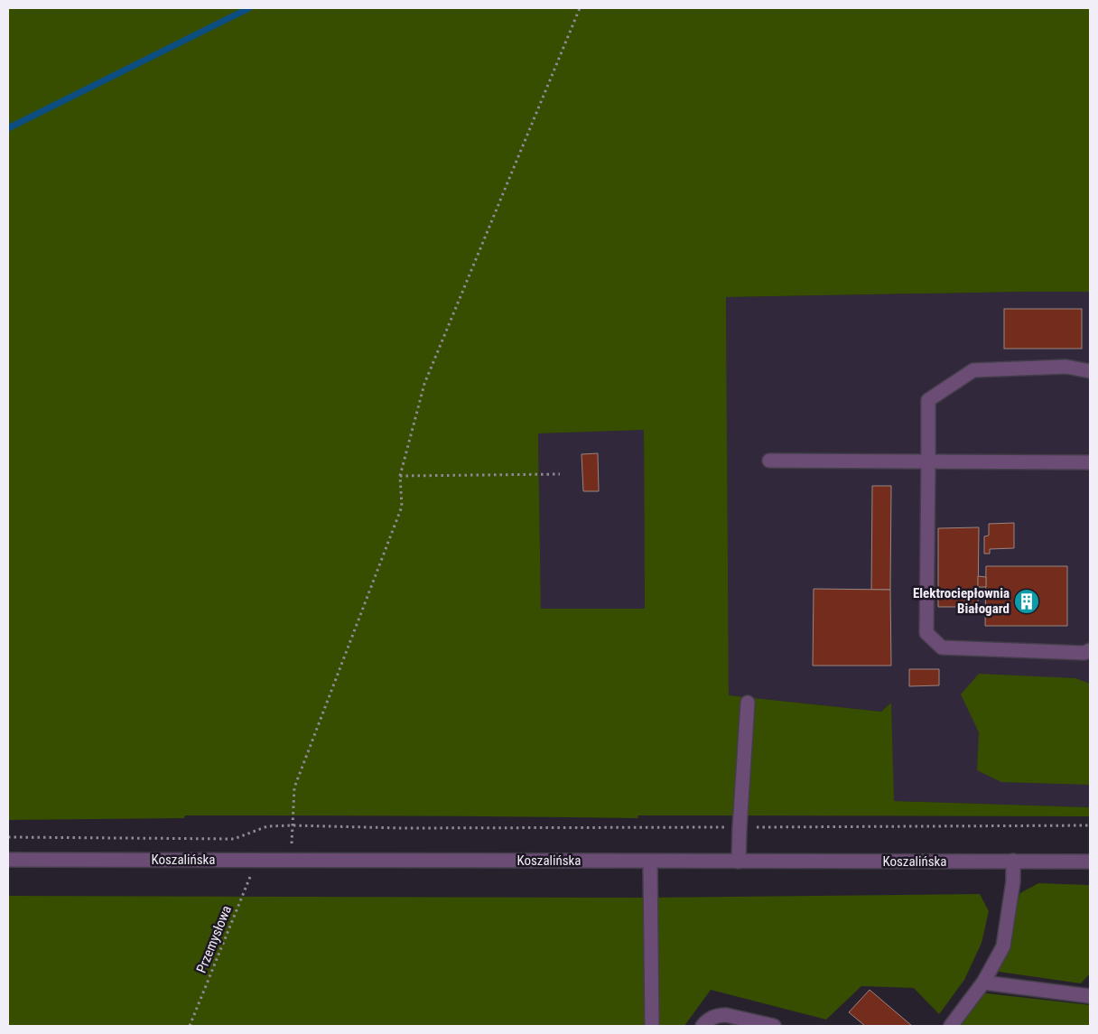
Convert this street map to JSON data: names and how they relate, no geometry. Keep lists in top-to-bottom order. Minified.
{"streets":{"street":["Koszalińska"],"path":["Przemysłowa"]},"crossings":[["Koszalińska","Przemysłowa"]],"places":{"building":["Elektrociepłownia Białogard"]}}
